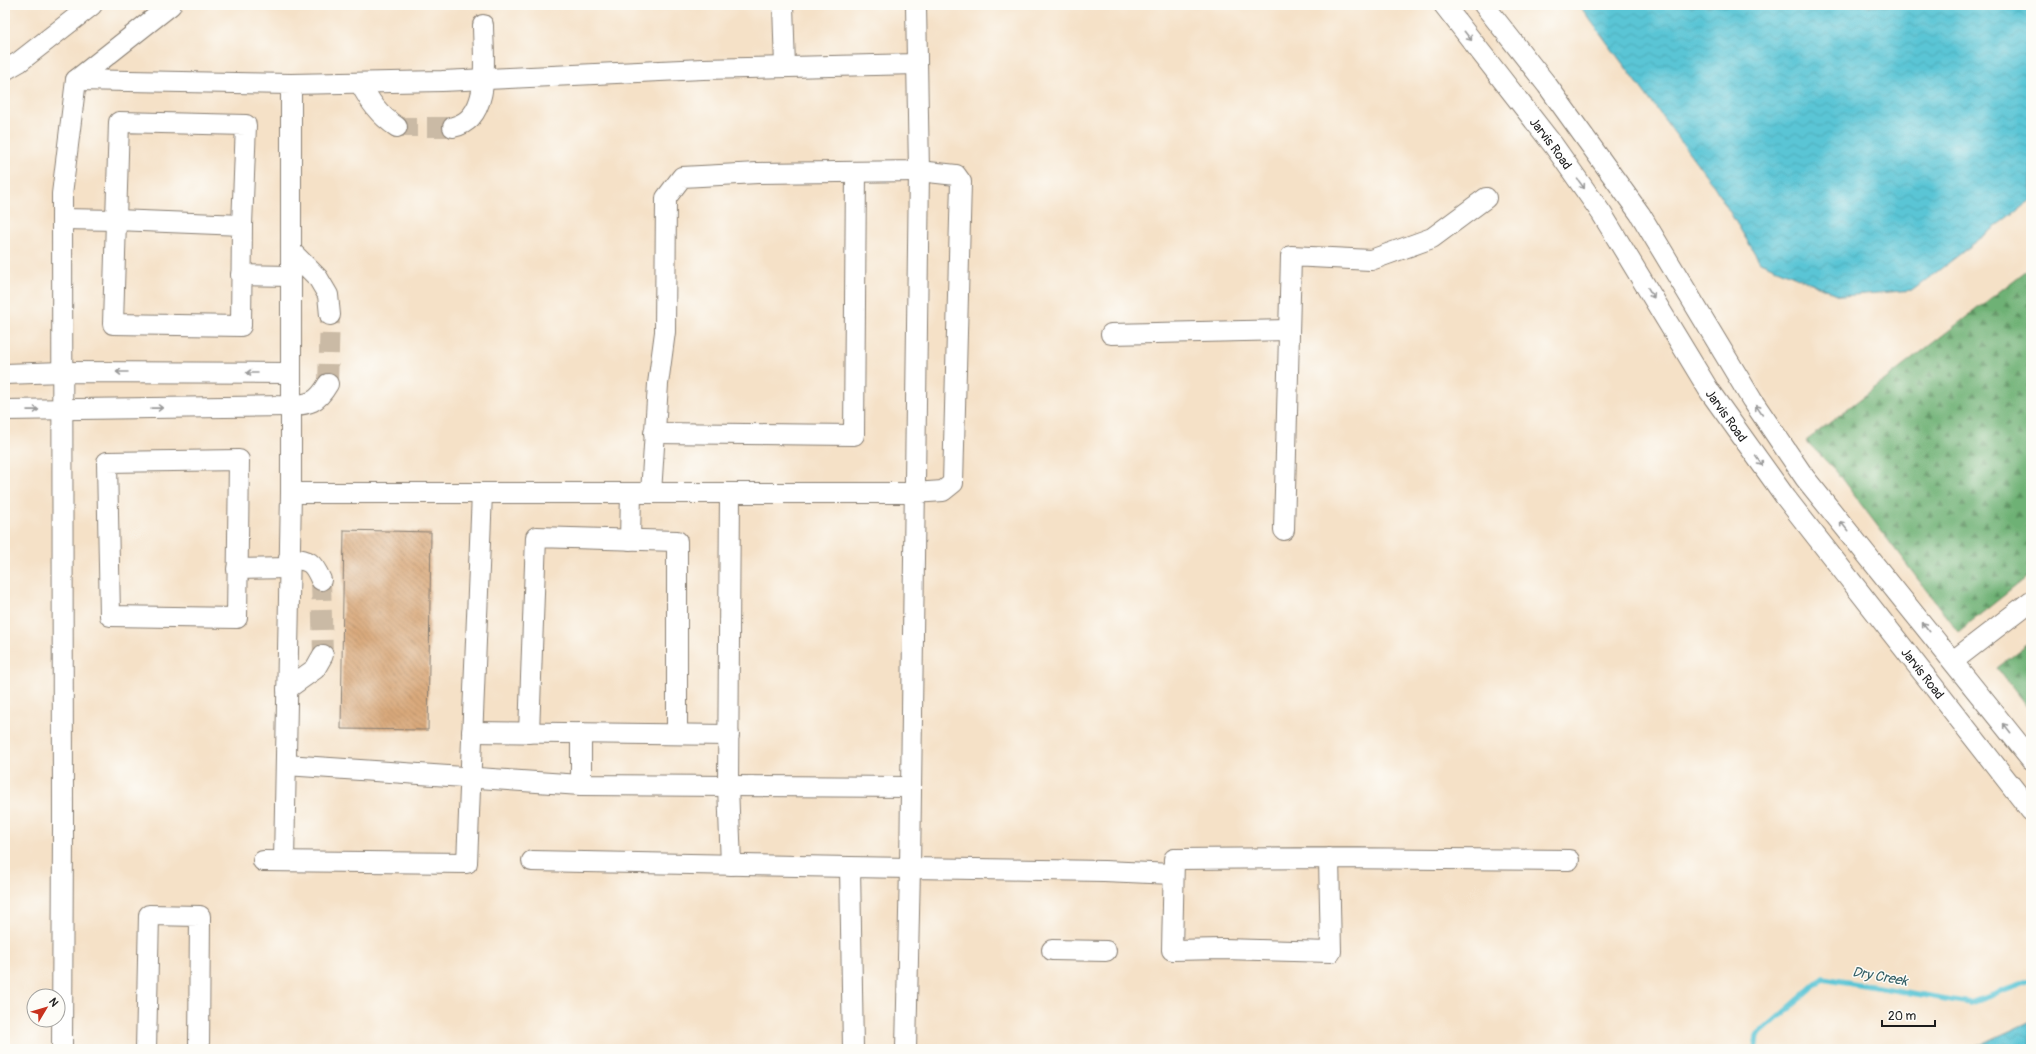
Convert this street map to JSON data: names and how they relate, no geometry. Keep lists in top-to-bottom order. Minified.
{"streets":{"street":["Jarvis Road"]},"water":["Dry Creek"],"scale_bar":"20 m","north":"top right"}
